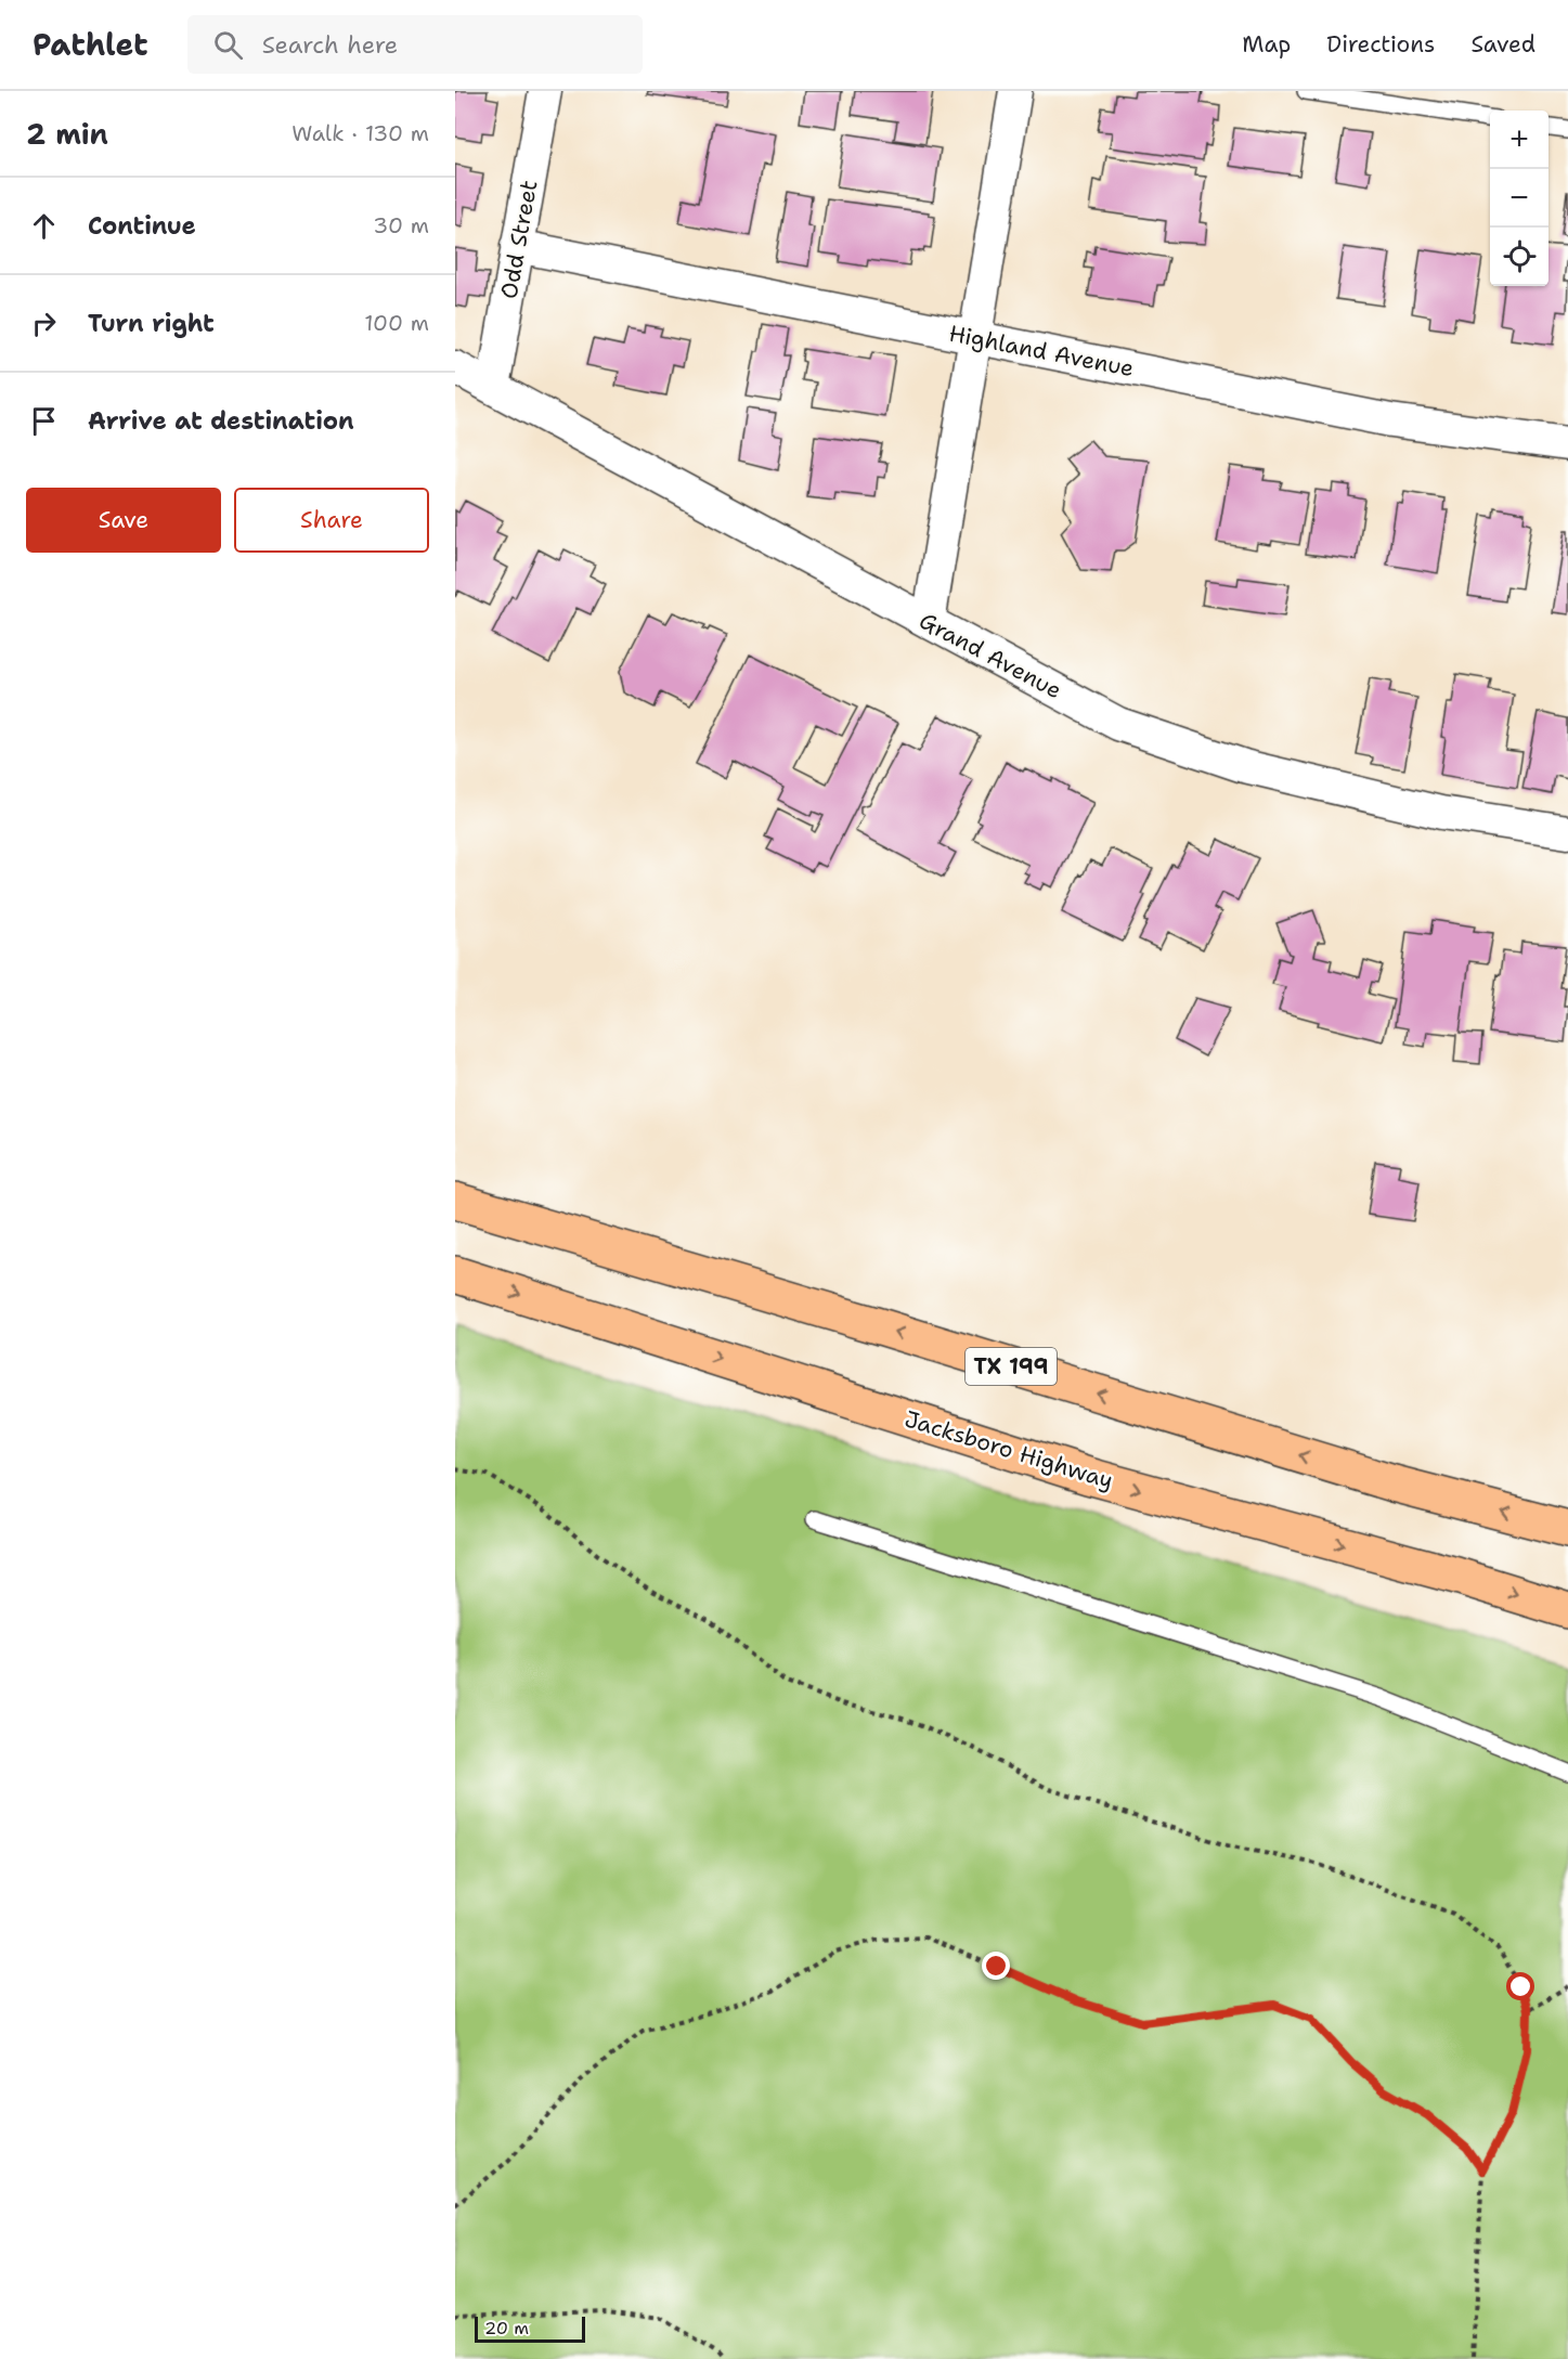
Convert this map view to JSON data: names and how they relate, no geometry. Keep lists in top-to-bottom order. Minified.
{"streets":{"main road":["TX 199","Jacksboro Highway"],"street":["Odd Street","Highland Avenue","Grand Avenue"]},"crossings":[["Odd Street","Highland Avenue"],["Odd Street","Grand Avenue"]],"scale_bar":"20 m","page":{"header":"Pathlet","search":"Search here","nav":["Map","Directions","Saved"],"heading":["2 min","Walk · 130 m"],"map_buttons":["+","−"],"list":[["Continue","30 m"],["Turn right","100 m"],"Arrive at destination"],"buttons":["Save","Share"],"scale":"20 m"}}
